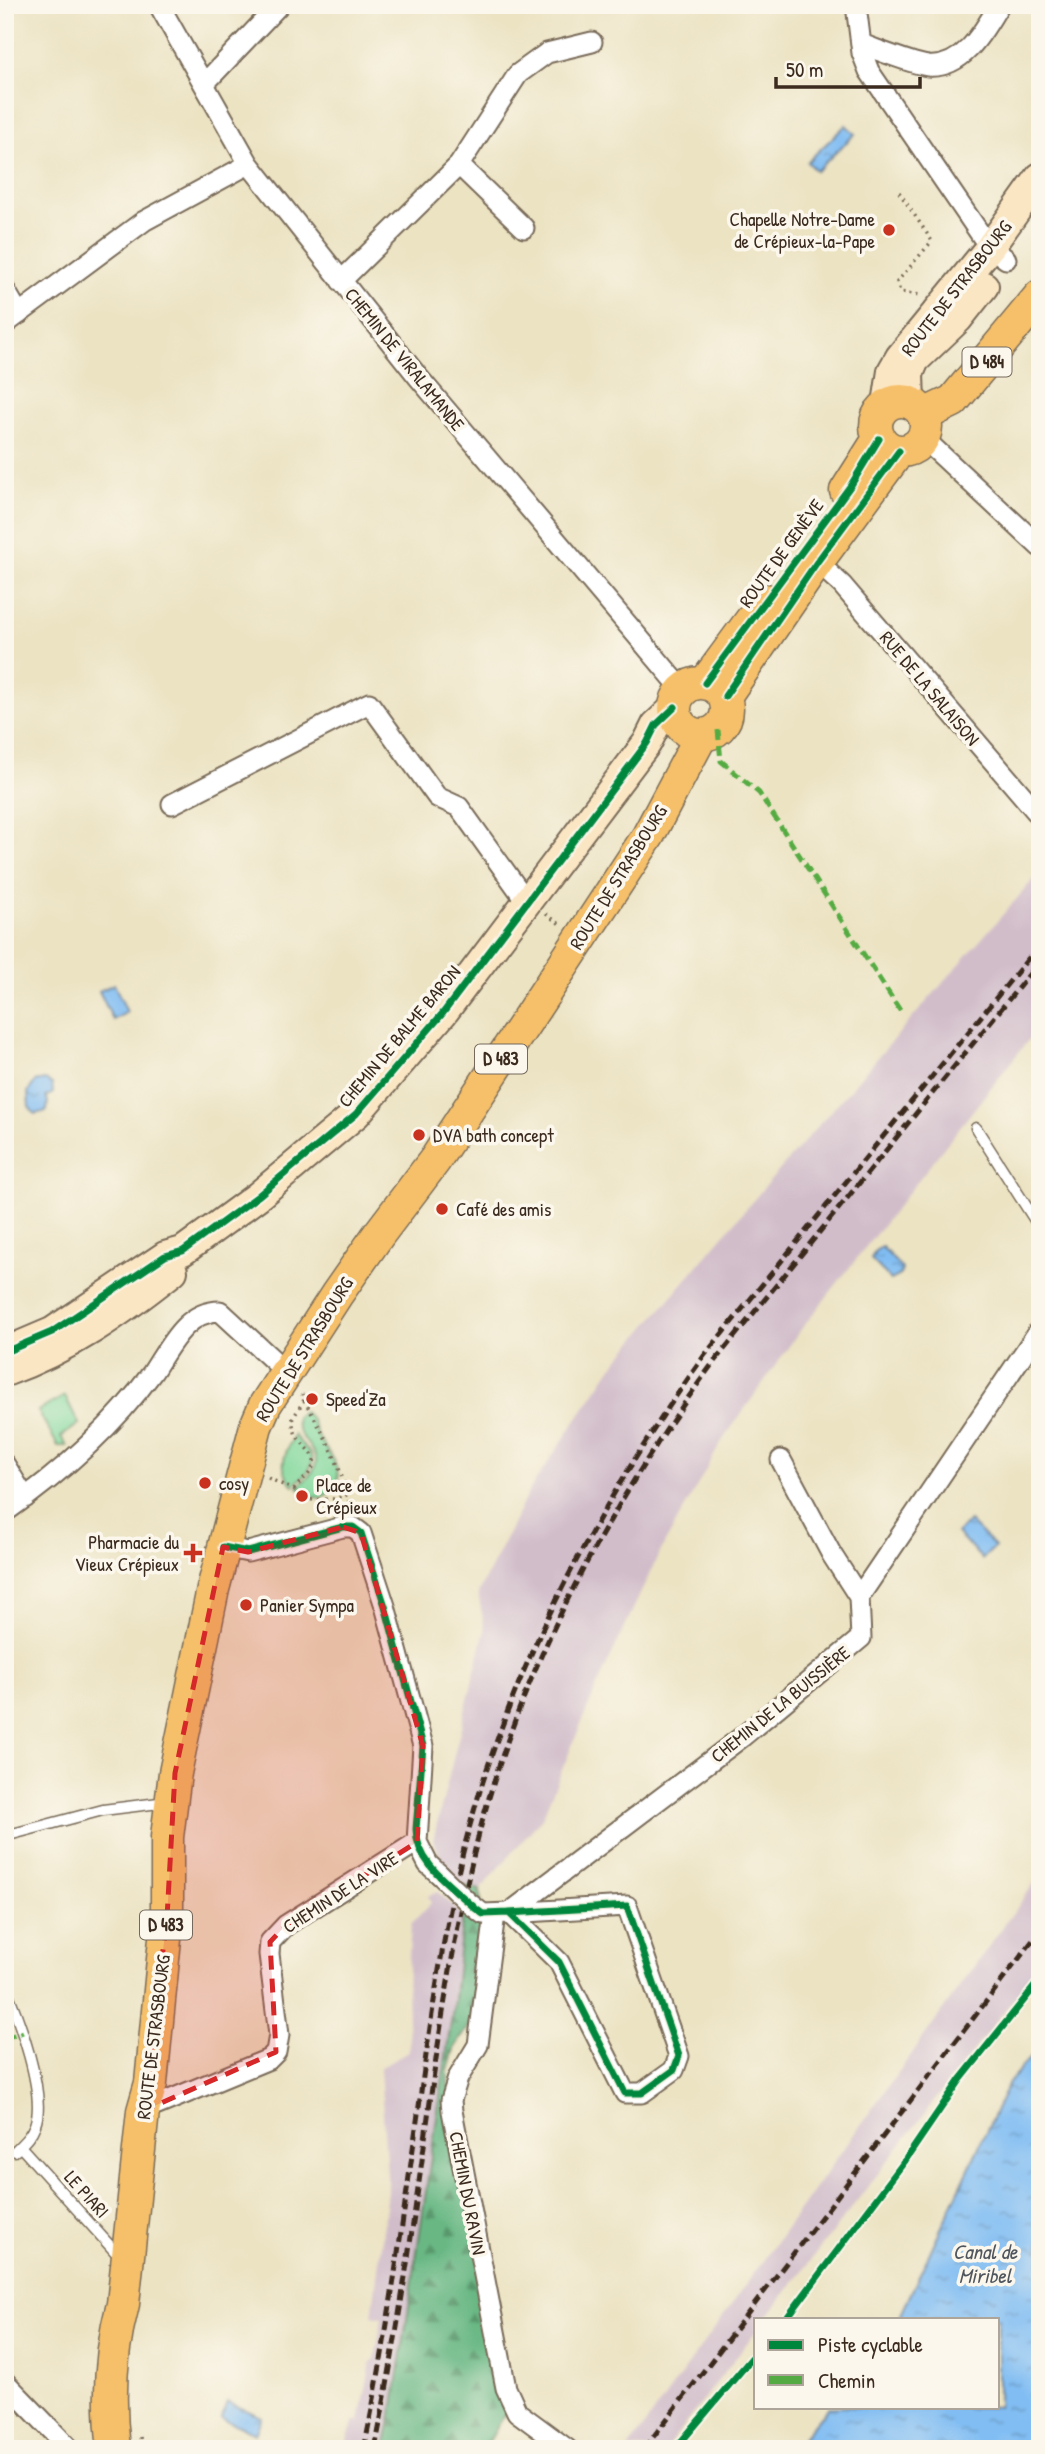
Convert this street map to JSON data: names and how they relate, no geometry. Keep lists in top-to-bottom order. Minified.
{"streets":{"main road":["ROUTE DE STRASBOURG","D 484","ROUTE DE GENÈVE","D 483"],"street":["CHEMIN DE VIRALAMANDE","RUE DE LA SALAISON","CHEMIN DE BALME BARON","CHEMIN DE LA BUISSIÈRE","CHEMIN DE LA VIRE","CHEMIN DU RAVIN"],"lane":["LE PIARI"]},"crossings":[["ROUTE DE STRASBOURG","CHEMIN DE VIRALAMANDE"],["ROUTE DE STRASBOURG","ROUTE DE GENÈVE"],["ROUTE DE STRASBOURG","CHEMIN DE BALME BARON"],["ROUTE DE STRASBOURG","CHEMIN DE LA VIRE"],["ROUTE DE STRASBOURG","LE PIARI"],["CHEMIN DE VIRALAMANDE","ROUTE DE GENÈVE"],["CHEMIN DE VIRALAMANDE","CHEMIN DE BALME BARON"],["ROUTE DE GENÈVE","RUE DE LA SALAISON"],["ROUTE DE GENÈVE","CHEMIN DE BALME BARON"],["CHEMIN DE LA BUISSIÈRE","CHEMIN DU RAVIN"]],"water":["Canal de Miribel"],"places":{"other":["Chapelle Notre-Dame de Crépieux-la-Pape","DVA bath concept","Café des amis","Speed'Za","cosy","Place de Crépieux","Panier Sympa"],"health":["Pharmacie du Vieux Crépieux"]},"legend":["Piste cyclable","Chemin"],"scale_bar":"50 m"}
